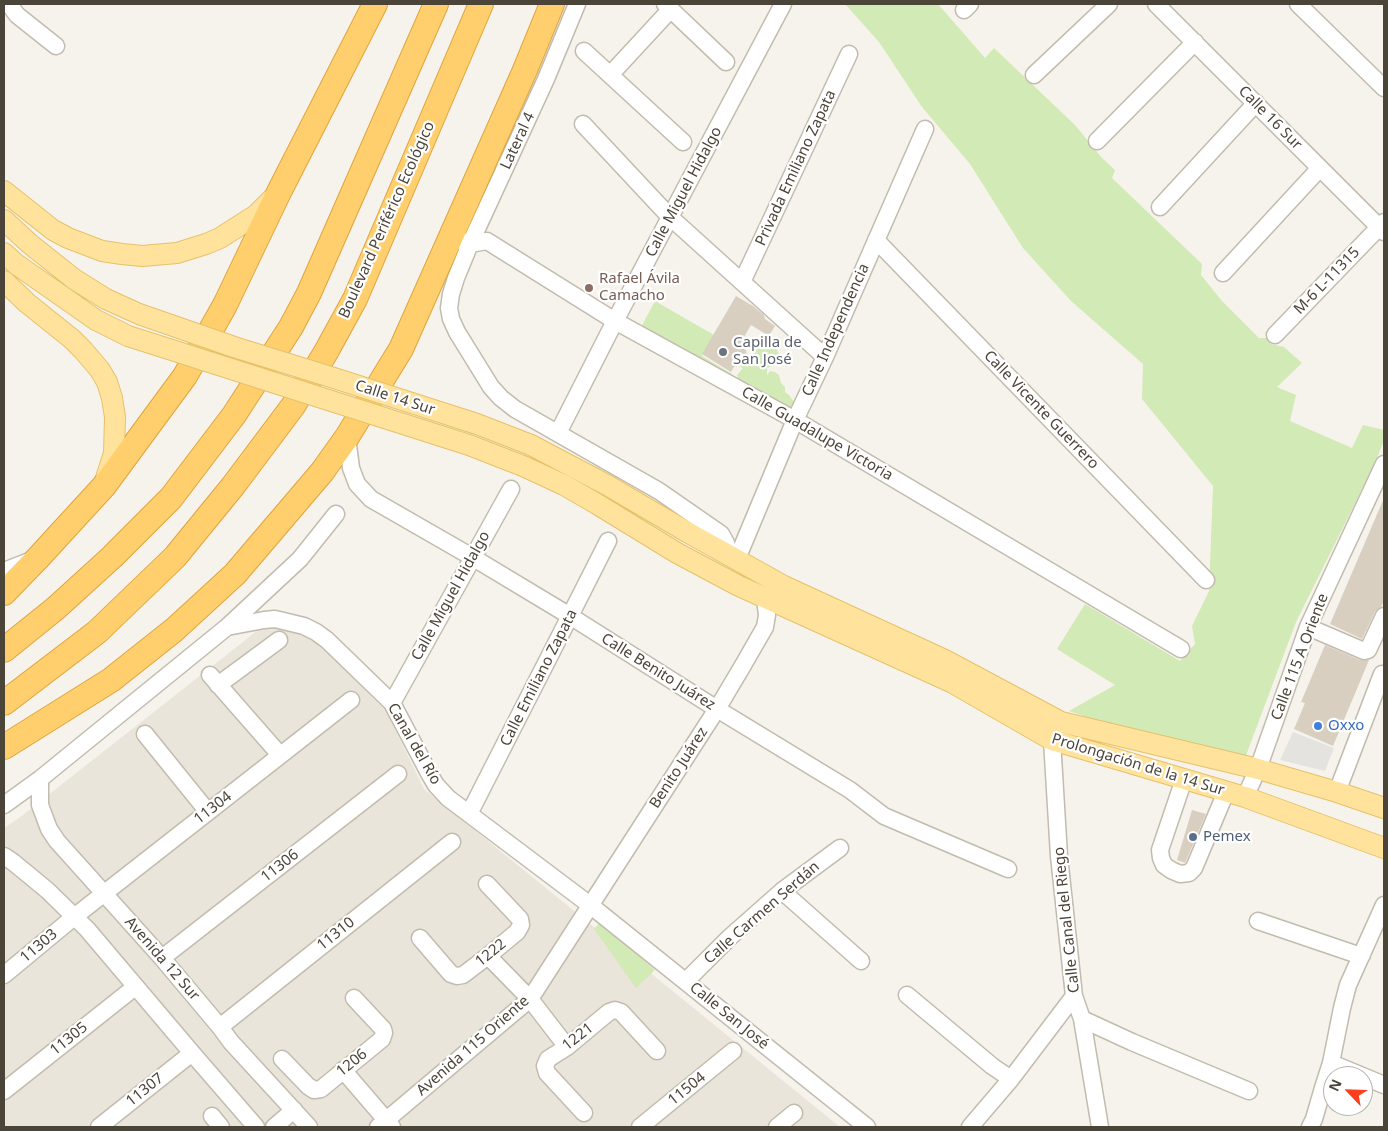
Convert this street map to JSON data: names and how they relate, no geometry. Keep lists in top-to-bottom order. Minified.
{"streets":{"highway":["Boulevard Periférico Ecológico"],"main road":["Calle 14 Sur","Prolongación de la 14 Sur"],"street":["Calle 16 Sur","Lateral 4","Privada Emiliano Zapata","Calle Miguel Hidalgo","M-6 L-11315","Calle Independencia","Calle Vicente Guerrero","Calle Guadalupe Victoria","Calle 115 A Oriente","Calle Benito Juárez","Calle Emiliano Zapata","Canal del Río","Benito Juárez","11304","11306","Calle Carmen Serdán","Calle Canal del Riego","11310","11303","1222","Avenida 12 Sur","Calle San José","1221","11305","Avenida 115 Oriente","1206","11504","11307"]},"crossings":[["Calle 16 Sur","M-6 L-11315"],["Lateral 4","Calle Miguel Hidalgo"],["Lateral 4","Calle Independencia"],["Lateral 4","Calle 14 Sur"],["Lateral 4","Calle Guadalupe Victoria"],["Calle Miguel Hidalgo","Calle Guadalupe Victoria"],["Calle Miguel Hidalgo","Calle Benito Juárez"],["Calle Miguel Hidalgo","Canal del Río"],["Calle Independencia","Calle 14 Sur"],["Calle Independencia","Calle Vicente Guerrero"],["Calle Independencia","Calle Guadalupe Victoria"],["Calle 14 Sur","Prolongación de la 14 Sur"],["Calle 14 Sur","Benito Juárez"],["Calle 115 A Oriente","Prolongación de la 14 Sur"],["Calle Benito Juárez","Calle Emiliano Zapata"],["Calle Benito Juárez","Benito Juárez"],["Calle Emiliano Zapata","Canal del Río"],["Canal del Río","Benito Juárez"],["Canal del Río","Calle San José"],["Canal del Río","Avenida 115 Oriente"],["Prolongación de la 14 Sur","Benito Juárez"],["Prolongación de la 14 Sur","Calle Canal del Riego"],["Benito Juárez","Calle San José"],["Benito Juárez","Avenida 115 Oriente"],["11304","11303"],["11304","Avenida 12 Sur"],["11306","Avenida 12 Sur"],["Calle Carmen Serdán","Calle San José"],["11310","Avenida 12 Sur"],["Calle San José","Avenida 115 Oriente"]],"places":["Rafael Ávila Camacho","Capilla de San José","Oxxo","Pemex"],"north":"top left"}
